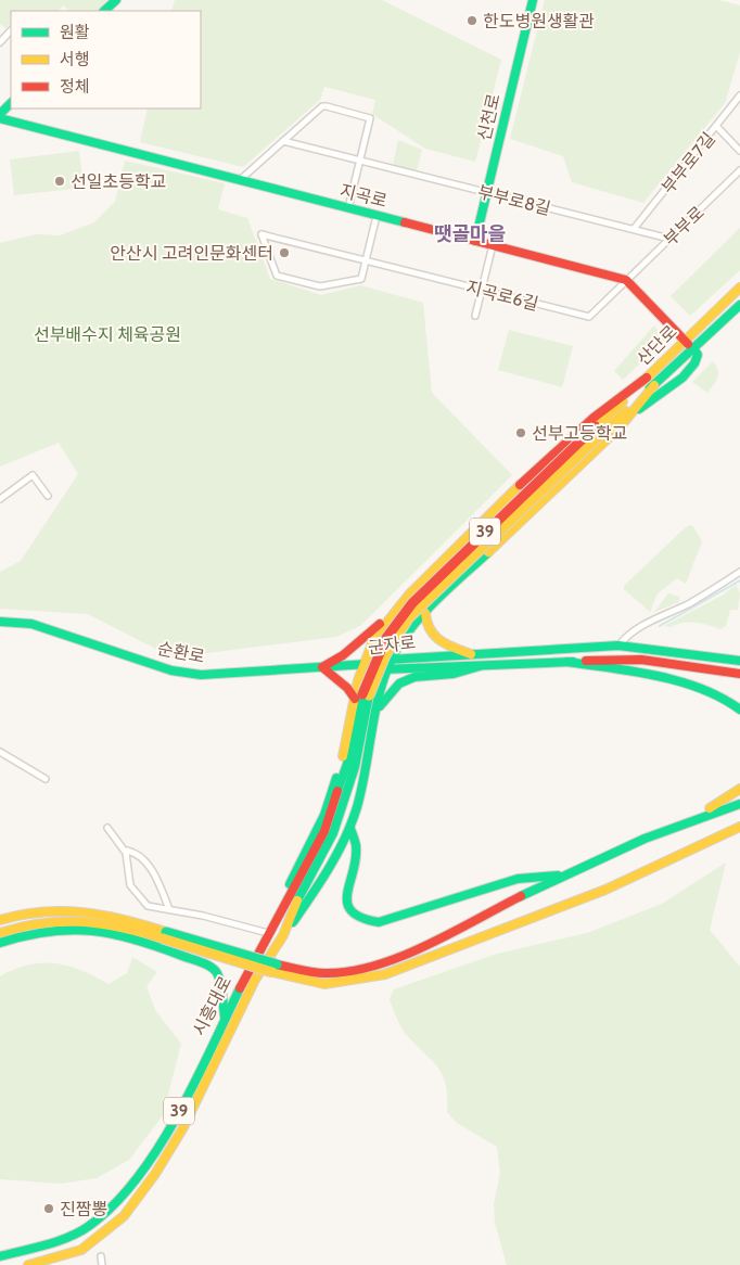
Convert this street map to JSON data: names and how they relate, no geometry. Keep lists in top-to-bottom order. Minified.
{"streets":{"main road":["신천로","지곡로","산단로","39","군자로","순환로","시흥대로"],"street":["부부로7길","부부로8길","부부로","지곡로6길"]},"crossings":[["신천로","지곡로"],["신천로","부부로8길"],["부부로7길","부부로8길"],["지곡로","부부로"],["지곡로","지곡로6길"],["부부로8길","부부로"],["부부로","지곡로6길"],["산단로","시흥대로"],["군자로","순환로"]],"districts":["땟골마을"],"parks":["선부배수지 체육공원"],"places":["한도병원생활관","선일초등학교","안산시 고려인문화센터","선부고등학교","진짬뽕"],"legend":["원활","서행","정체"]}
